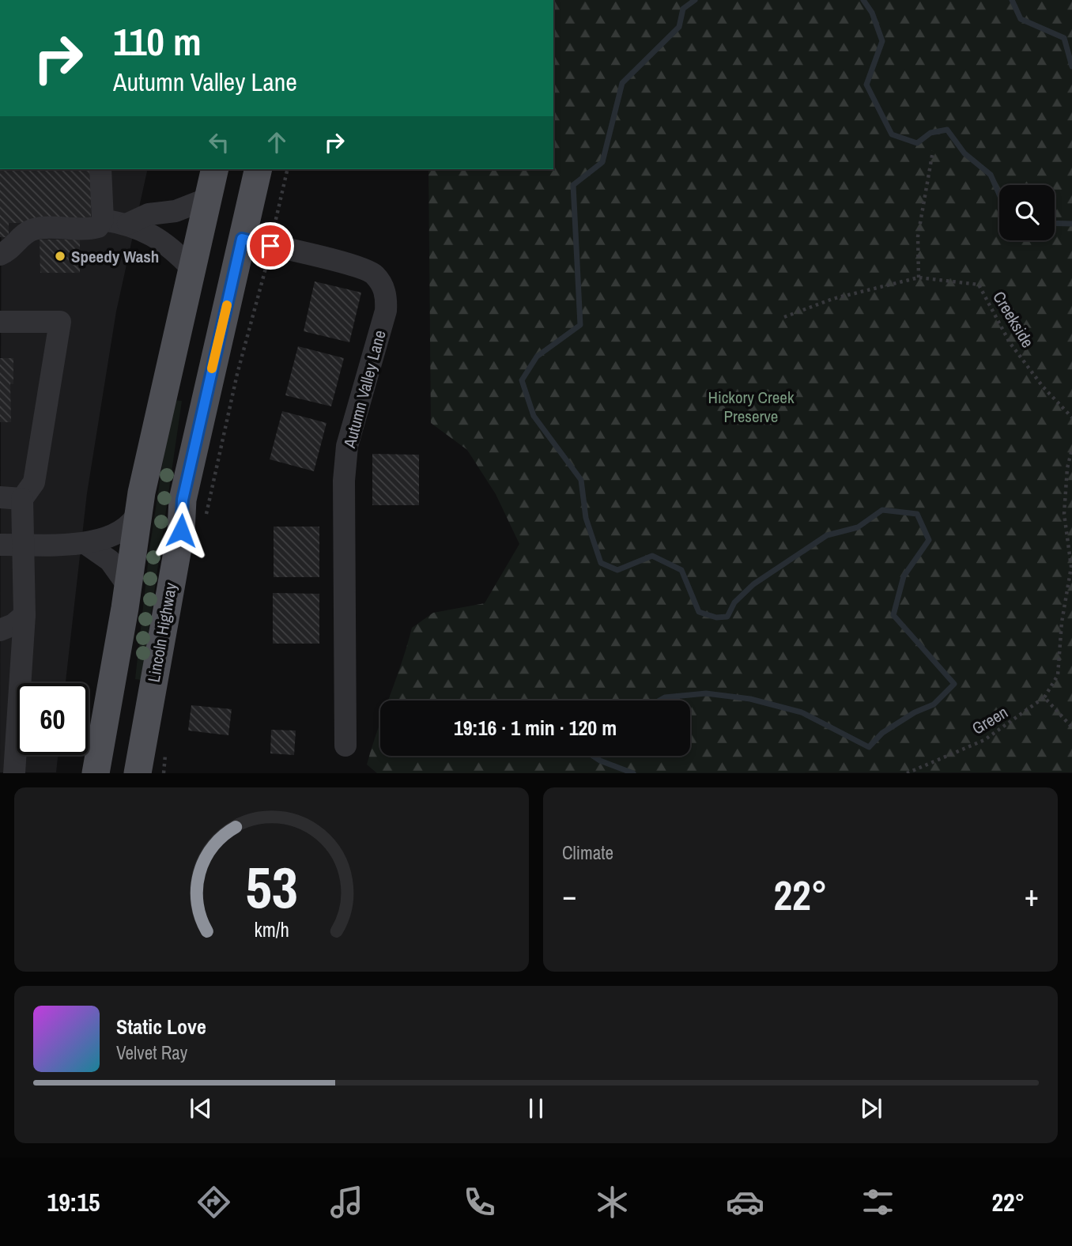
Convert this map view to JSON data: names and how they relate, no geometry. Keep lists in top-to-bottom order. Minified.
{"streets":{"main road":["Lincoln Highway"],"street":["Autumn Valley Lane"],"path":["Creekside","Green"]},"crossings":[["Autumn Valley Lane","Lincoln Highway"]],"parks":["Hickory Creek Preserve"],"places":["Speedy Wash"],"page":{"turn":["110 m","Autumn Valley Lane"],"limit":"60","trip":"19:16 · 1 min · 120 m","tile":"Climate","heat":["−","22°","+"],"song":["Static Love","Velvet Ray"],"tabs":["19:15","22°"],"gauge":["53","km/h"]}}
